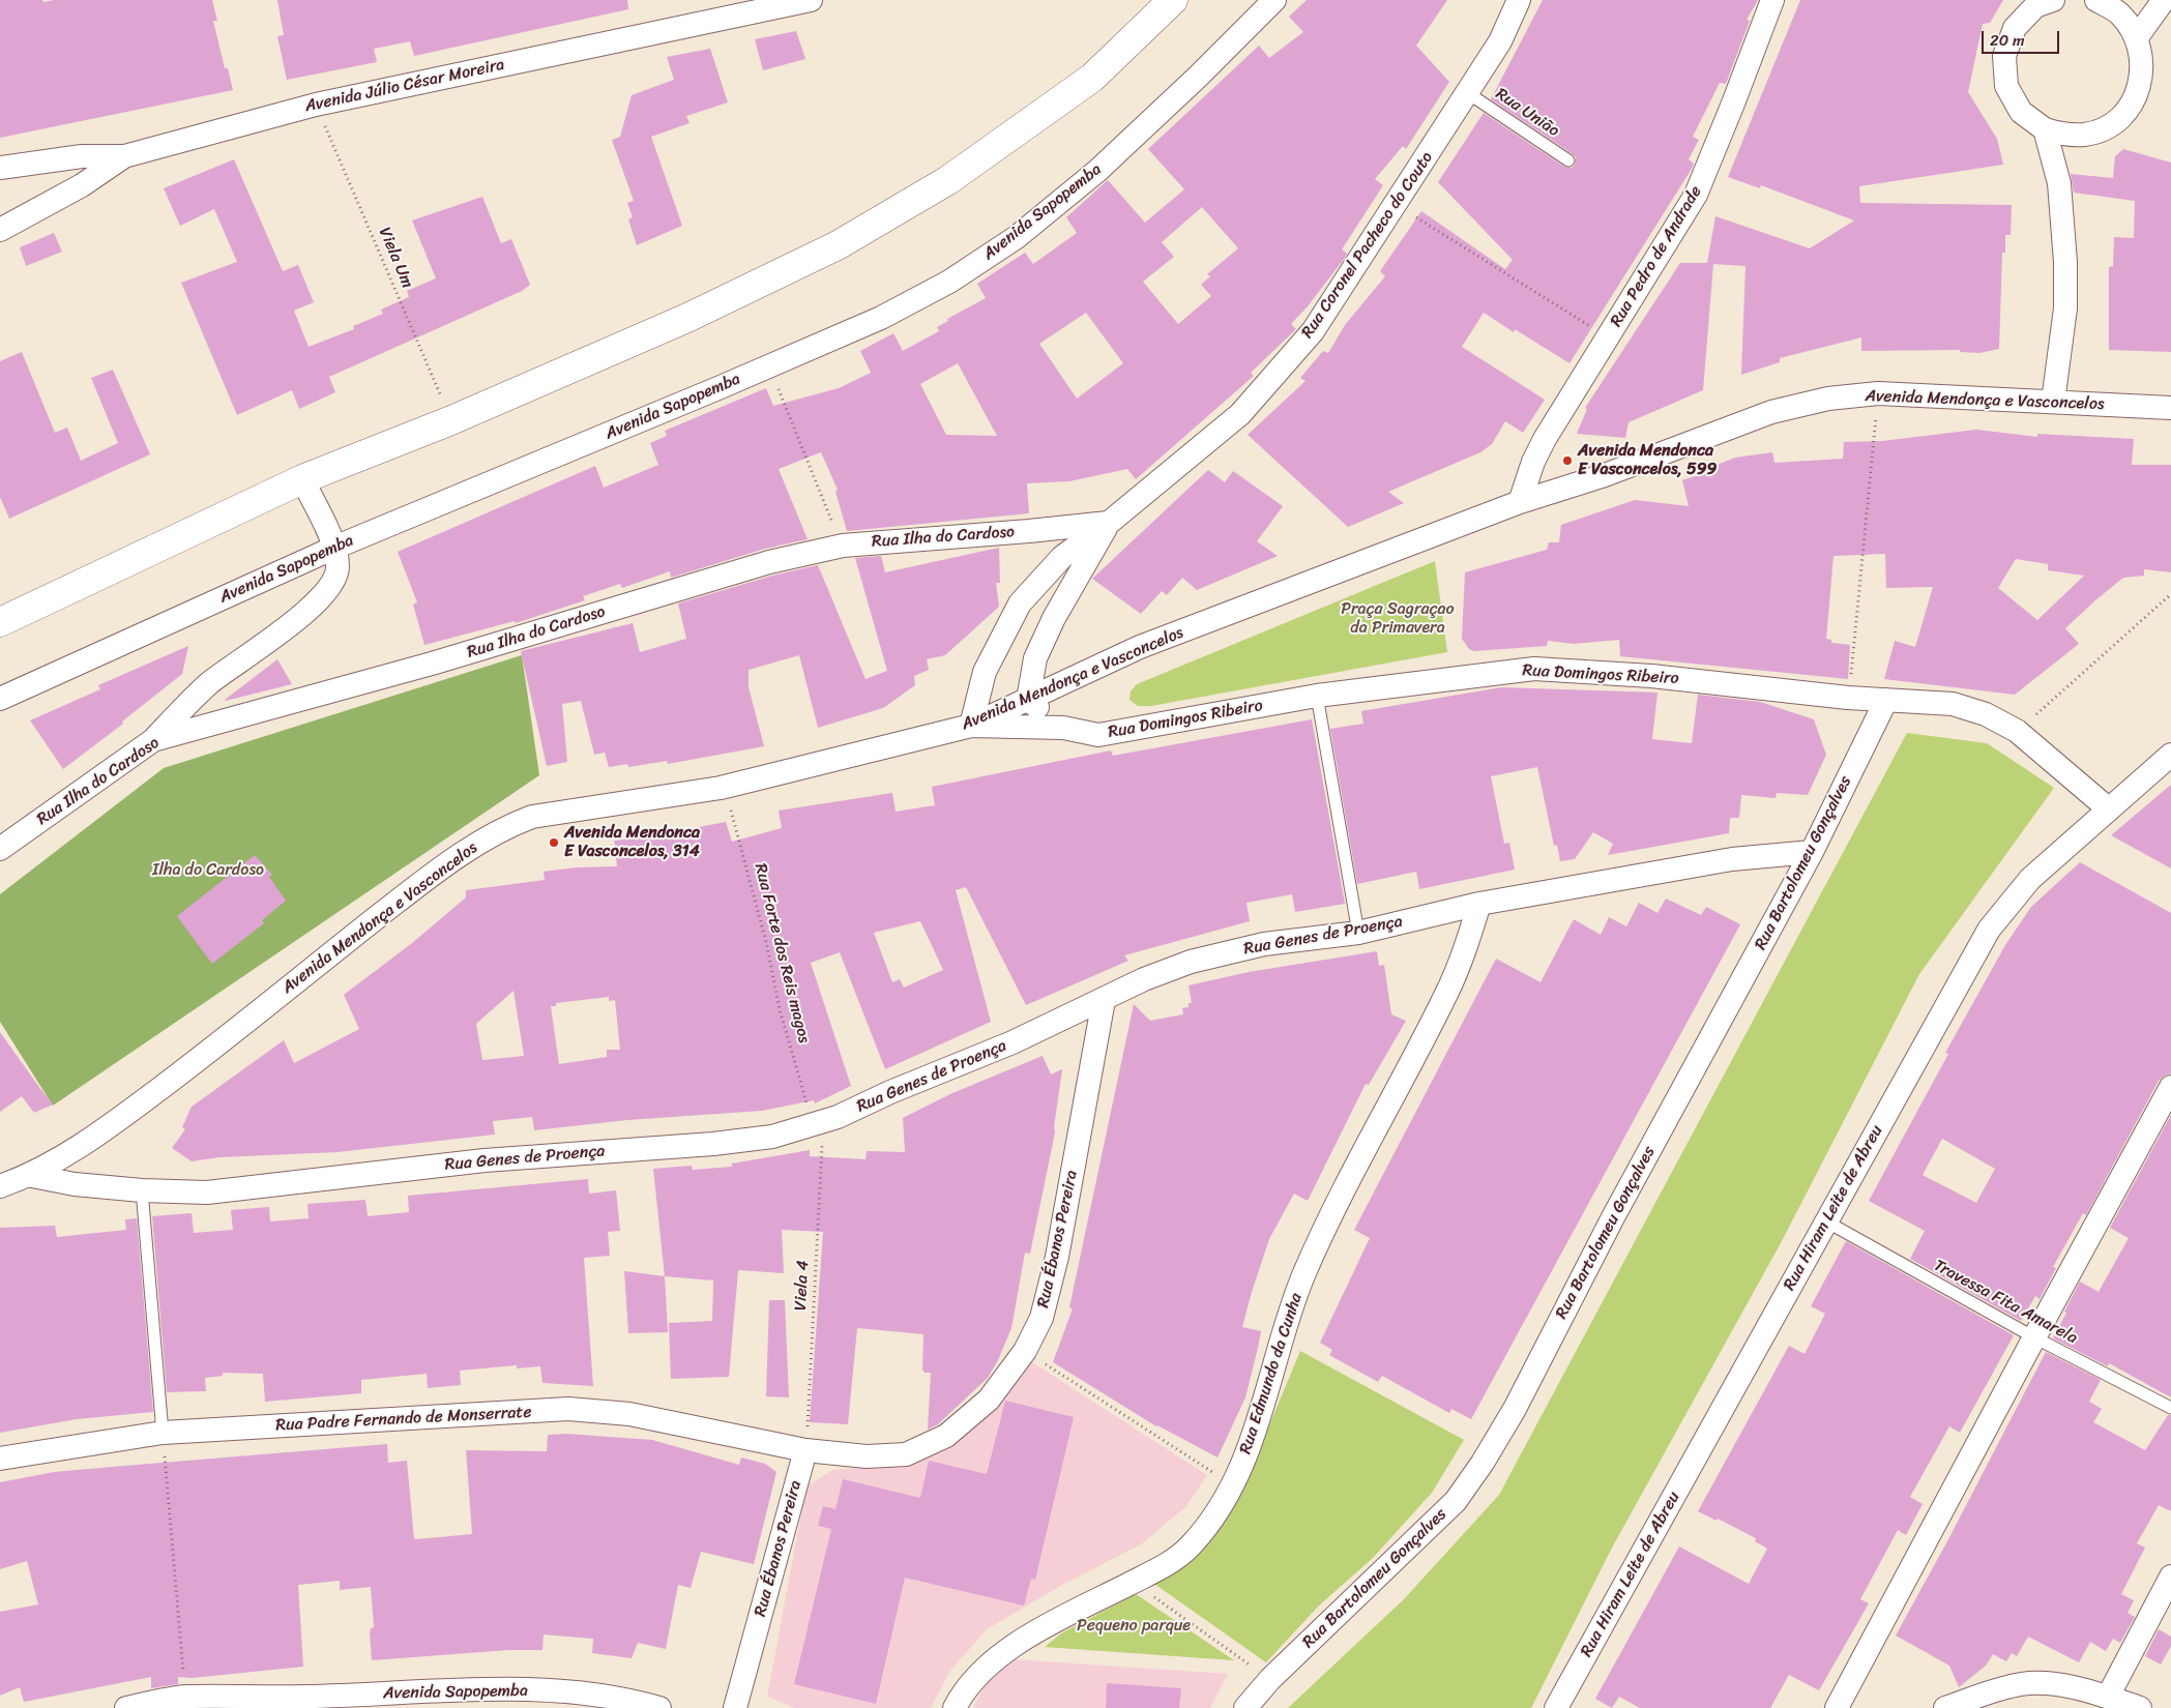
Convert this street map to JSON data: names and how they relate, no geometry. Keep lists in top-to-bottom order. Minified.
{"streets":{"street":["Avenida Júlio César Moreira","Avenida Sapopemba","Rua Coronel Pacheco do Couto","Rua Pedro de Andrade","Avenida Mendonça e Vasconcelos","Rua Ilha do Cardoso","Rua Domingos Ribeiro","Rua Bartolomeu Gonçalves","Rua Genes de Proença","Rua Hiram Leite de Abreu","Rua Ébanos Pereira","Rua Edmundo da Cunha","Rua Padre Fernando de Monserrate"],"lane":["Rua União","Travessa Fita Amarela"],"path":["Viela Um","Rua Forte dos Reis magos","Viela 4"]},"crossings":[["Avenida Júlio César Moreira","Viela Um"],["Rua União","Rua Coronel Pacheco do Couto"],["Rua Coronel Pacheco do Couto","Avenida Mendonça e Vasconcelos"],["Rua Coronel Pacheco do Couto","Rua Ilha do Cardoso"],["Rua Coronel Pacheco do Couto","Rua Domingos Ribeiro"],["Rua Pedro de Andrade","Avenida Mendonça e Vasconcelos"],["Avenida Mendonça e Vasconcelos","Rua Domingos Ribeiro"],["Avenida Mendonça e Vasconcelos","Rua Genes de Proença"],["Avenida Mendonça e Vasconcelos","Rua Forte dos Reis magos"],["Rua Domingos Ribeiro","Rua Bartolomeu Gonçalves"],["Rua Domingos Ribeiro","Rua Hiram Leite de Abreu"],["Rua Bartolomeu Gonçalves","Rua Genes de Proença"],["Rua Genes de Proença","Rua Forte dos Reis magos"],["Rua Genes de Proença","Rua Ébanos Pereira"],["Rua Genes de Proença","Viela 4"],["Rua Genes de Proença","Rua Edmundo da Cunha"],["Rua Forte dos Reis magos","Viela 4"],["Rua Hiram Leite de Abreu","Travessa Fita Amarela"],["Rua Ébanos Pereira","Viela 4"],["Rua Ébanos Pereira","Rua Padre Fernando de Monserrate"],["Viela 4","Rua Padre Fernando de Monserrate"]],"parks":["Praça Sagraçao da Primavera","Ilha do Cardoso","Pequeno parque"],"places":["Avenida Mendonca E Vasconcelos, 599","Avenida Mendonca E Vasconcelos, 314"],"scale_bar":"20 m"}
